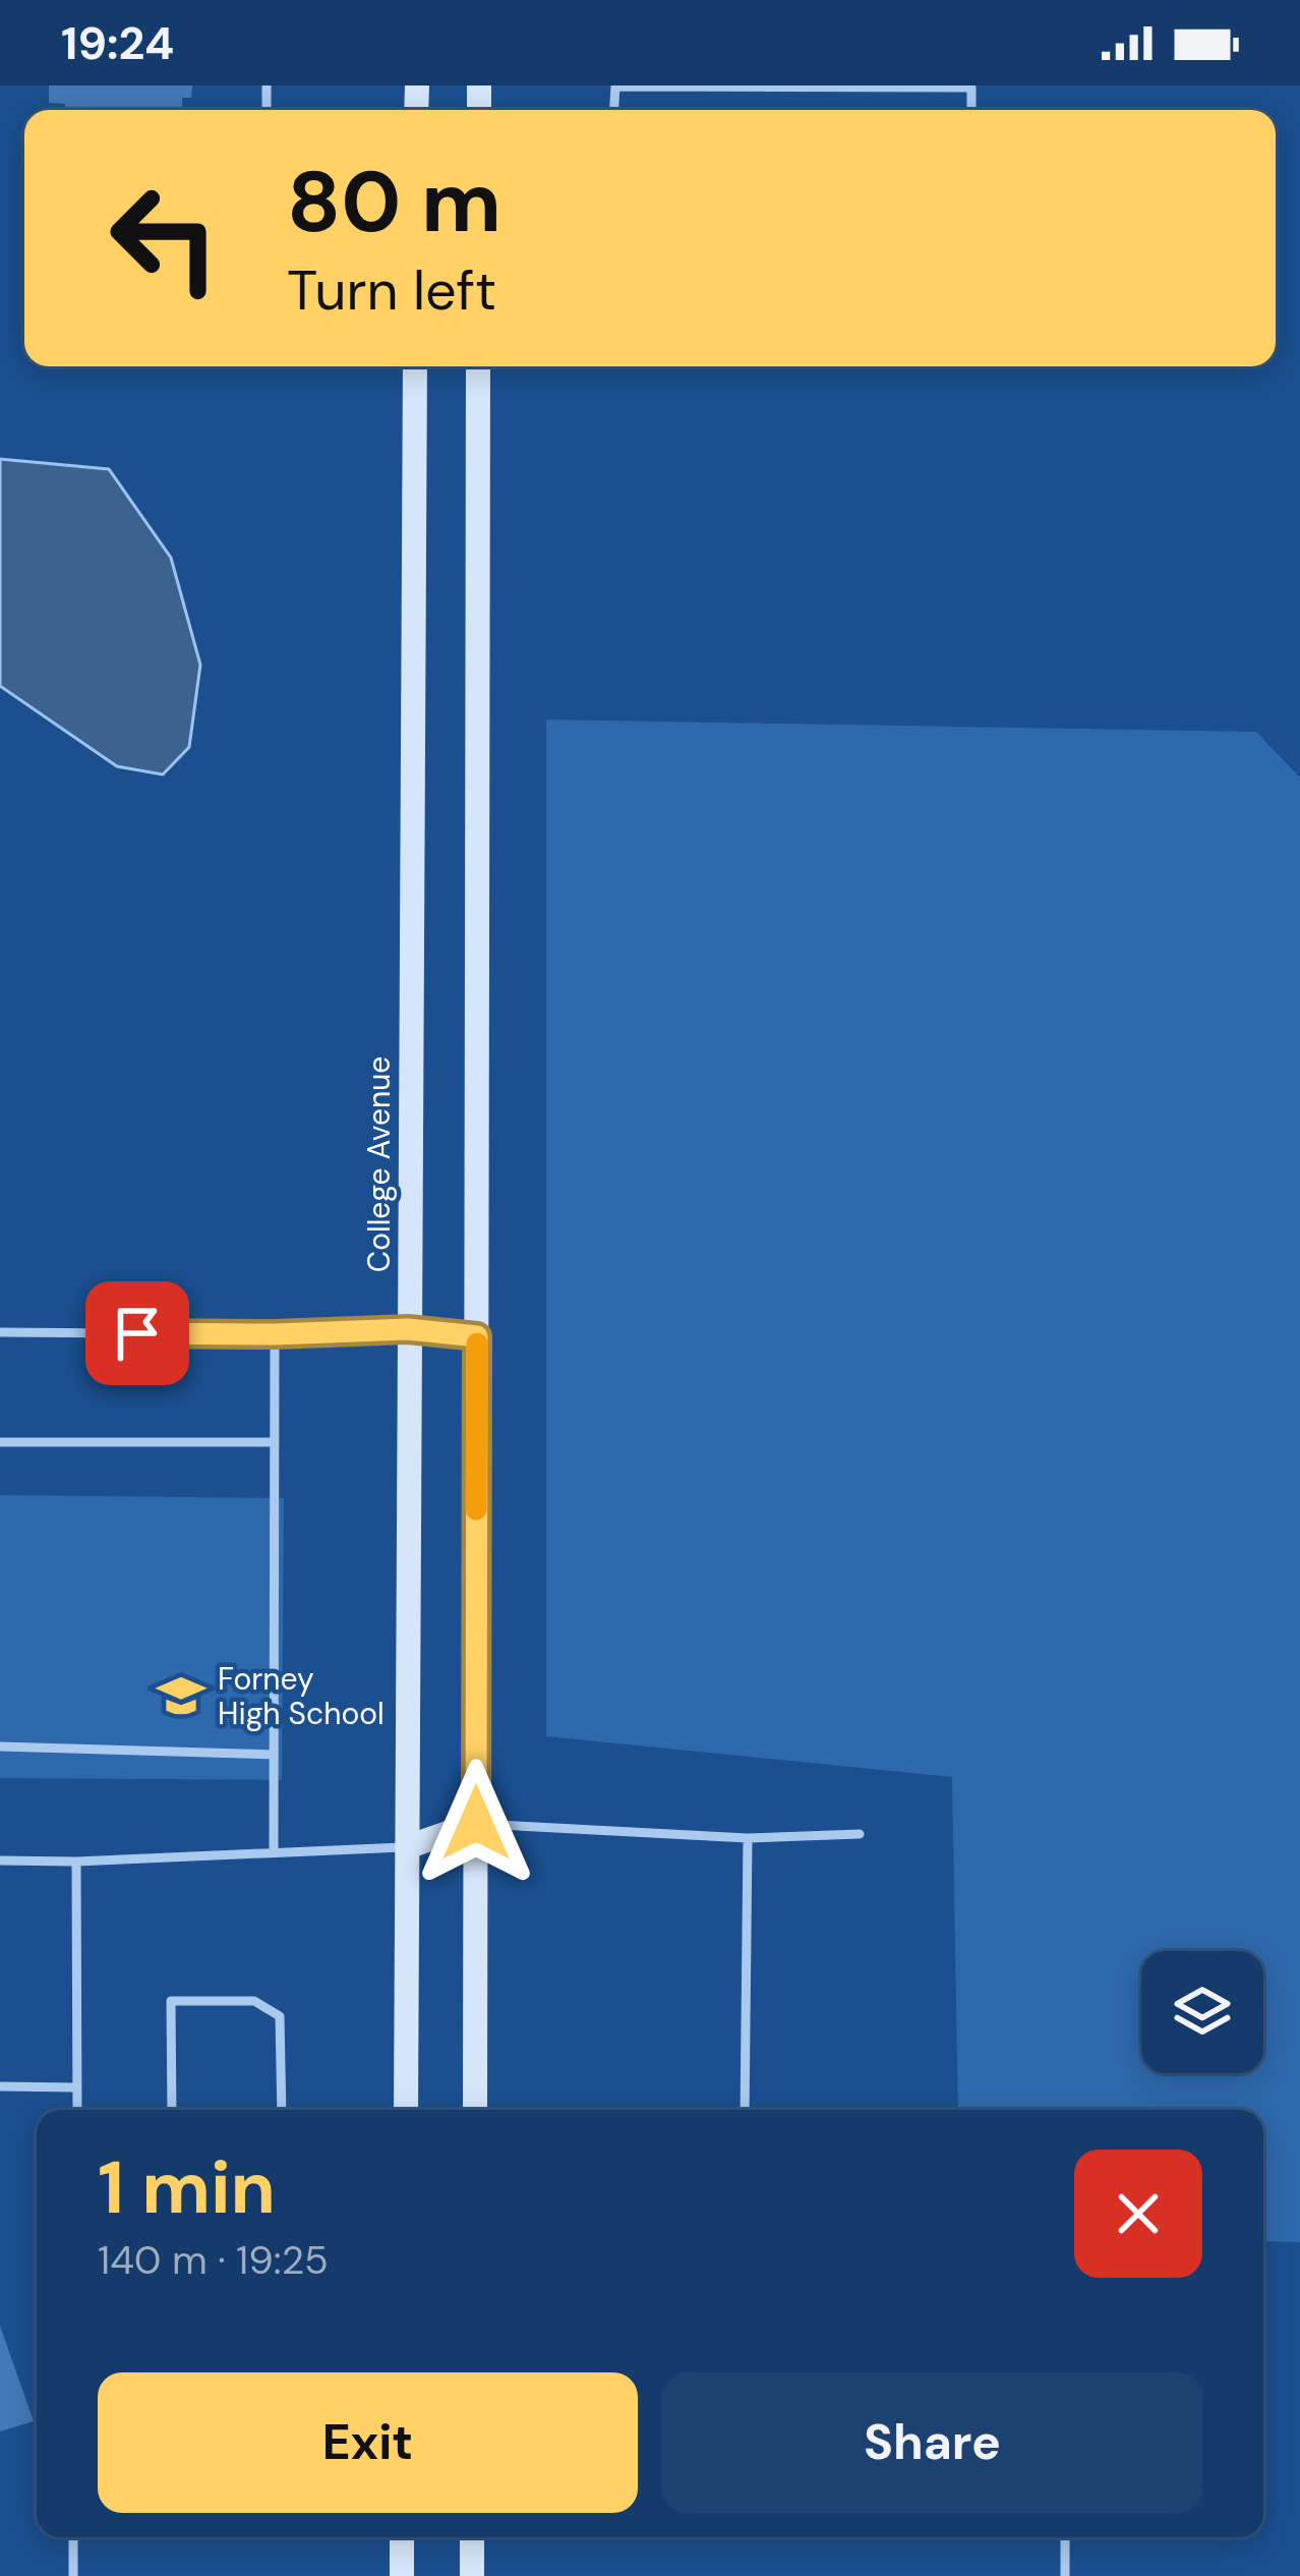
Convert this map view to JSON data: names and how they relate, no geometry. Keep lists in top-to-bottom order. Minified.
{"streets":{"main road":["College Avenue"]},"places":{"school or university":["Forney High School"]},"page":{"status":"19:24","turn":["80 m","Turn left"],"heading":["1 min","140 m · 19:25"],"buttons":["Exit","Share"]}}
